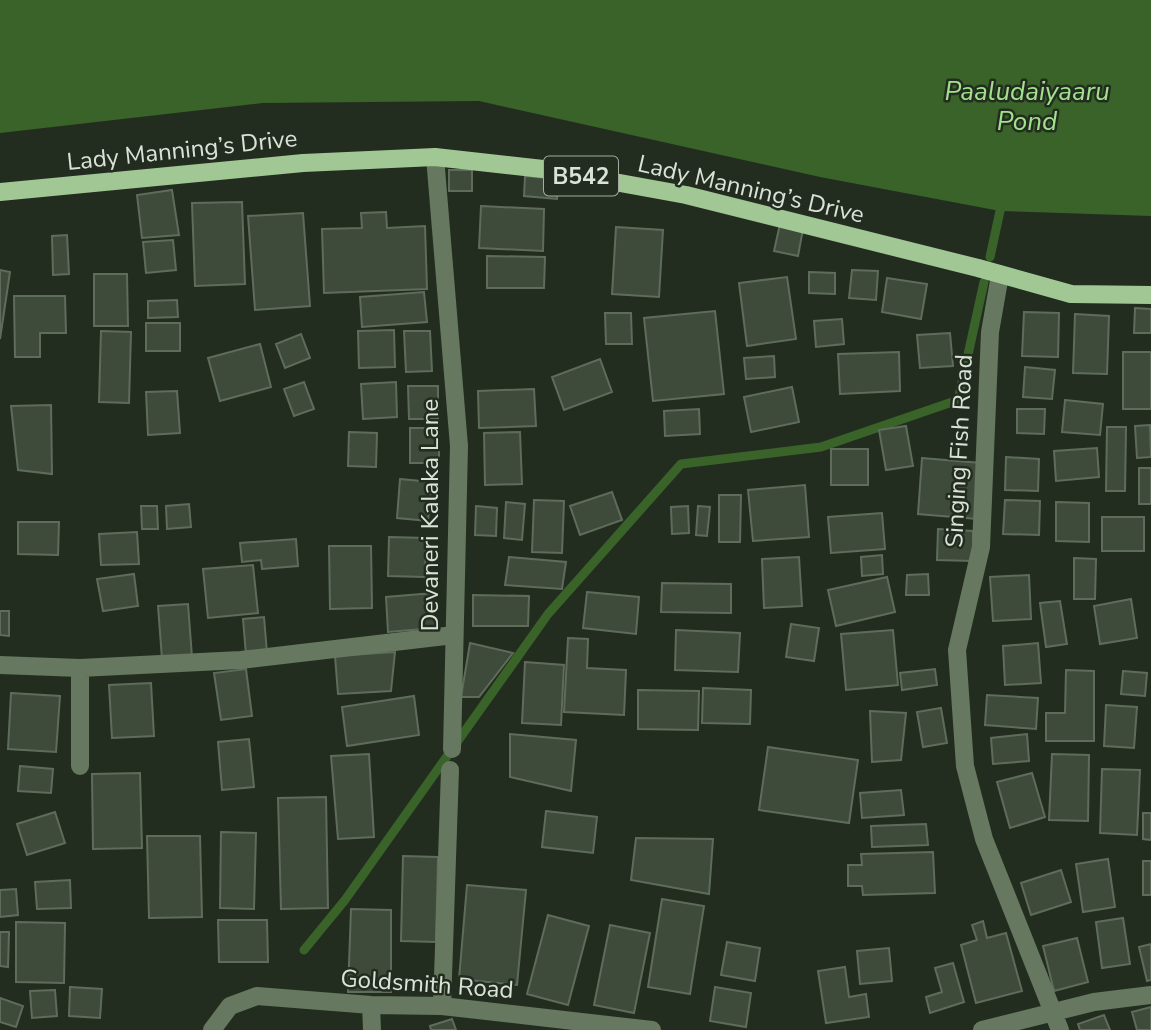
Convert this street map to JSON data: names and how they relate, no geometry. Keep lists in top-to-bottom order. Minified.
{"streets":{"main road":["Lady Manning’s Drive","B542"],"street":["Singing Fish Road","Devaneri Kalaka Lane","Goldsmith Road"]},"crossings":[["Lady Manning’s Drive","Singing Fish Road"],["Lady Manning’s Drive","Devaneri Kalaka Lane"]],"water":["Paaludaiyaaru Pond"]}
